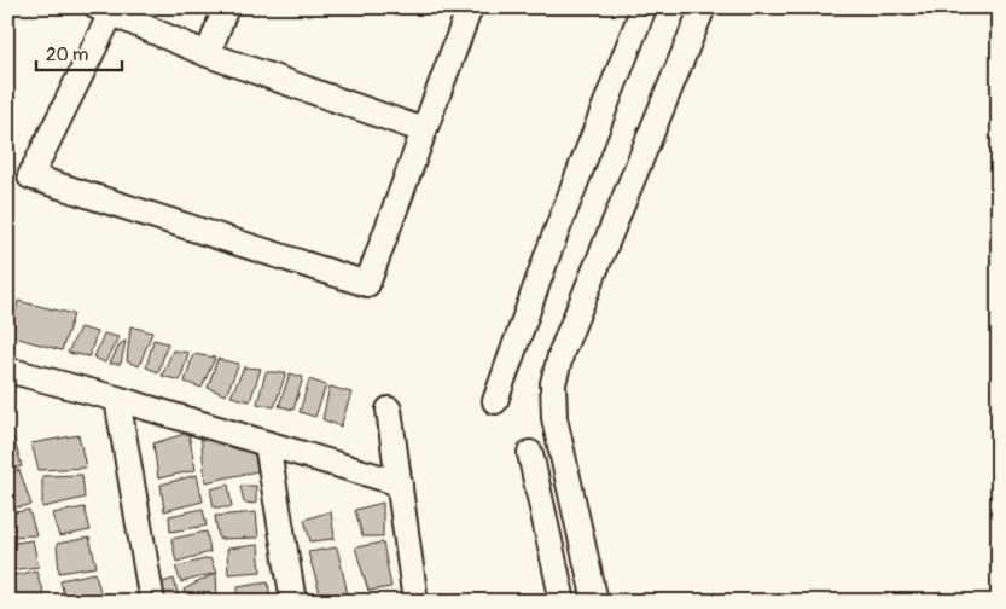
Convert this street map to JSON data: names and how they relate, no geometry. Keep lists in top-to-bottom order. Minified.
{"scale_bar":"20 m"}
